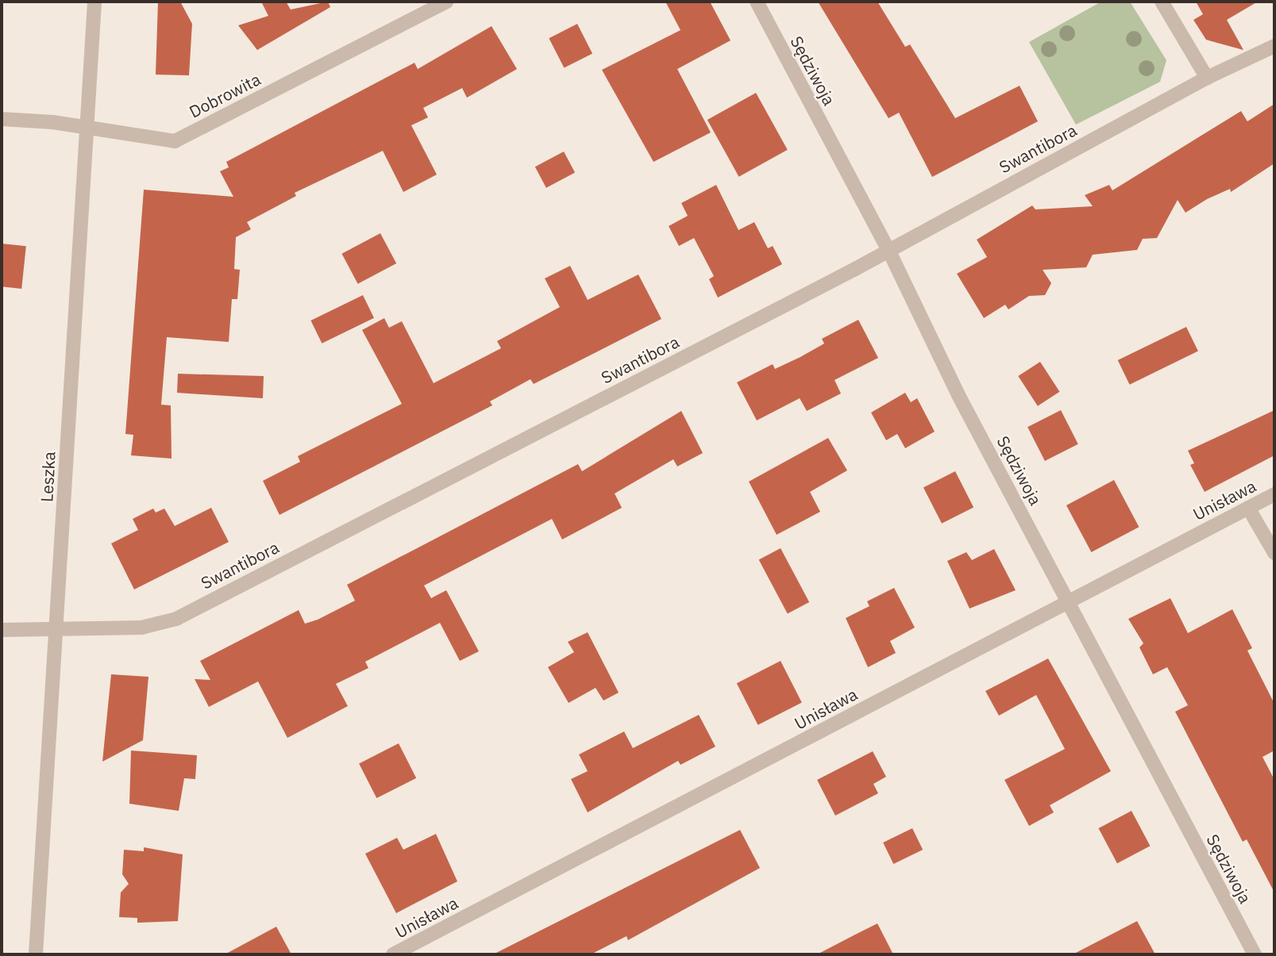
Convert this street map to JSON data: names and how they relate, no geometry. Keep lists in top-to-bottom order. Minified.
{"streets":{"street":["Sędziwoja","Dobrowita","Swantibora","Leszka","Unisława"]},"crossings":[["Sędziwoja","Swantibora"],["Sędziwoja","Unisława"],["Dobrowita","Leszka"],["Swantibora","Leszka"]]}
